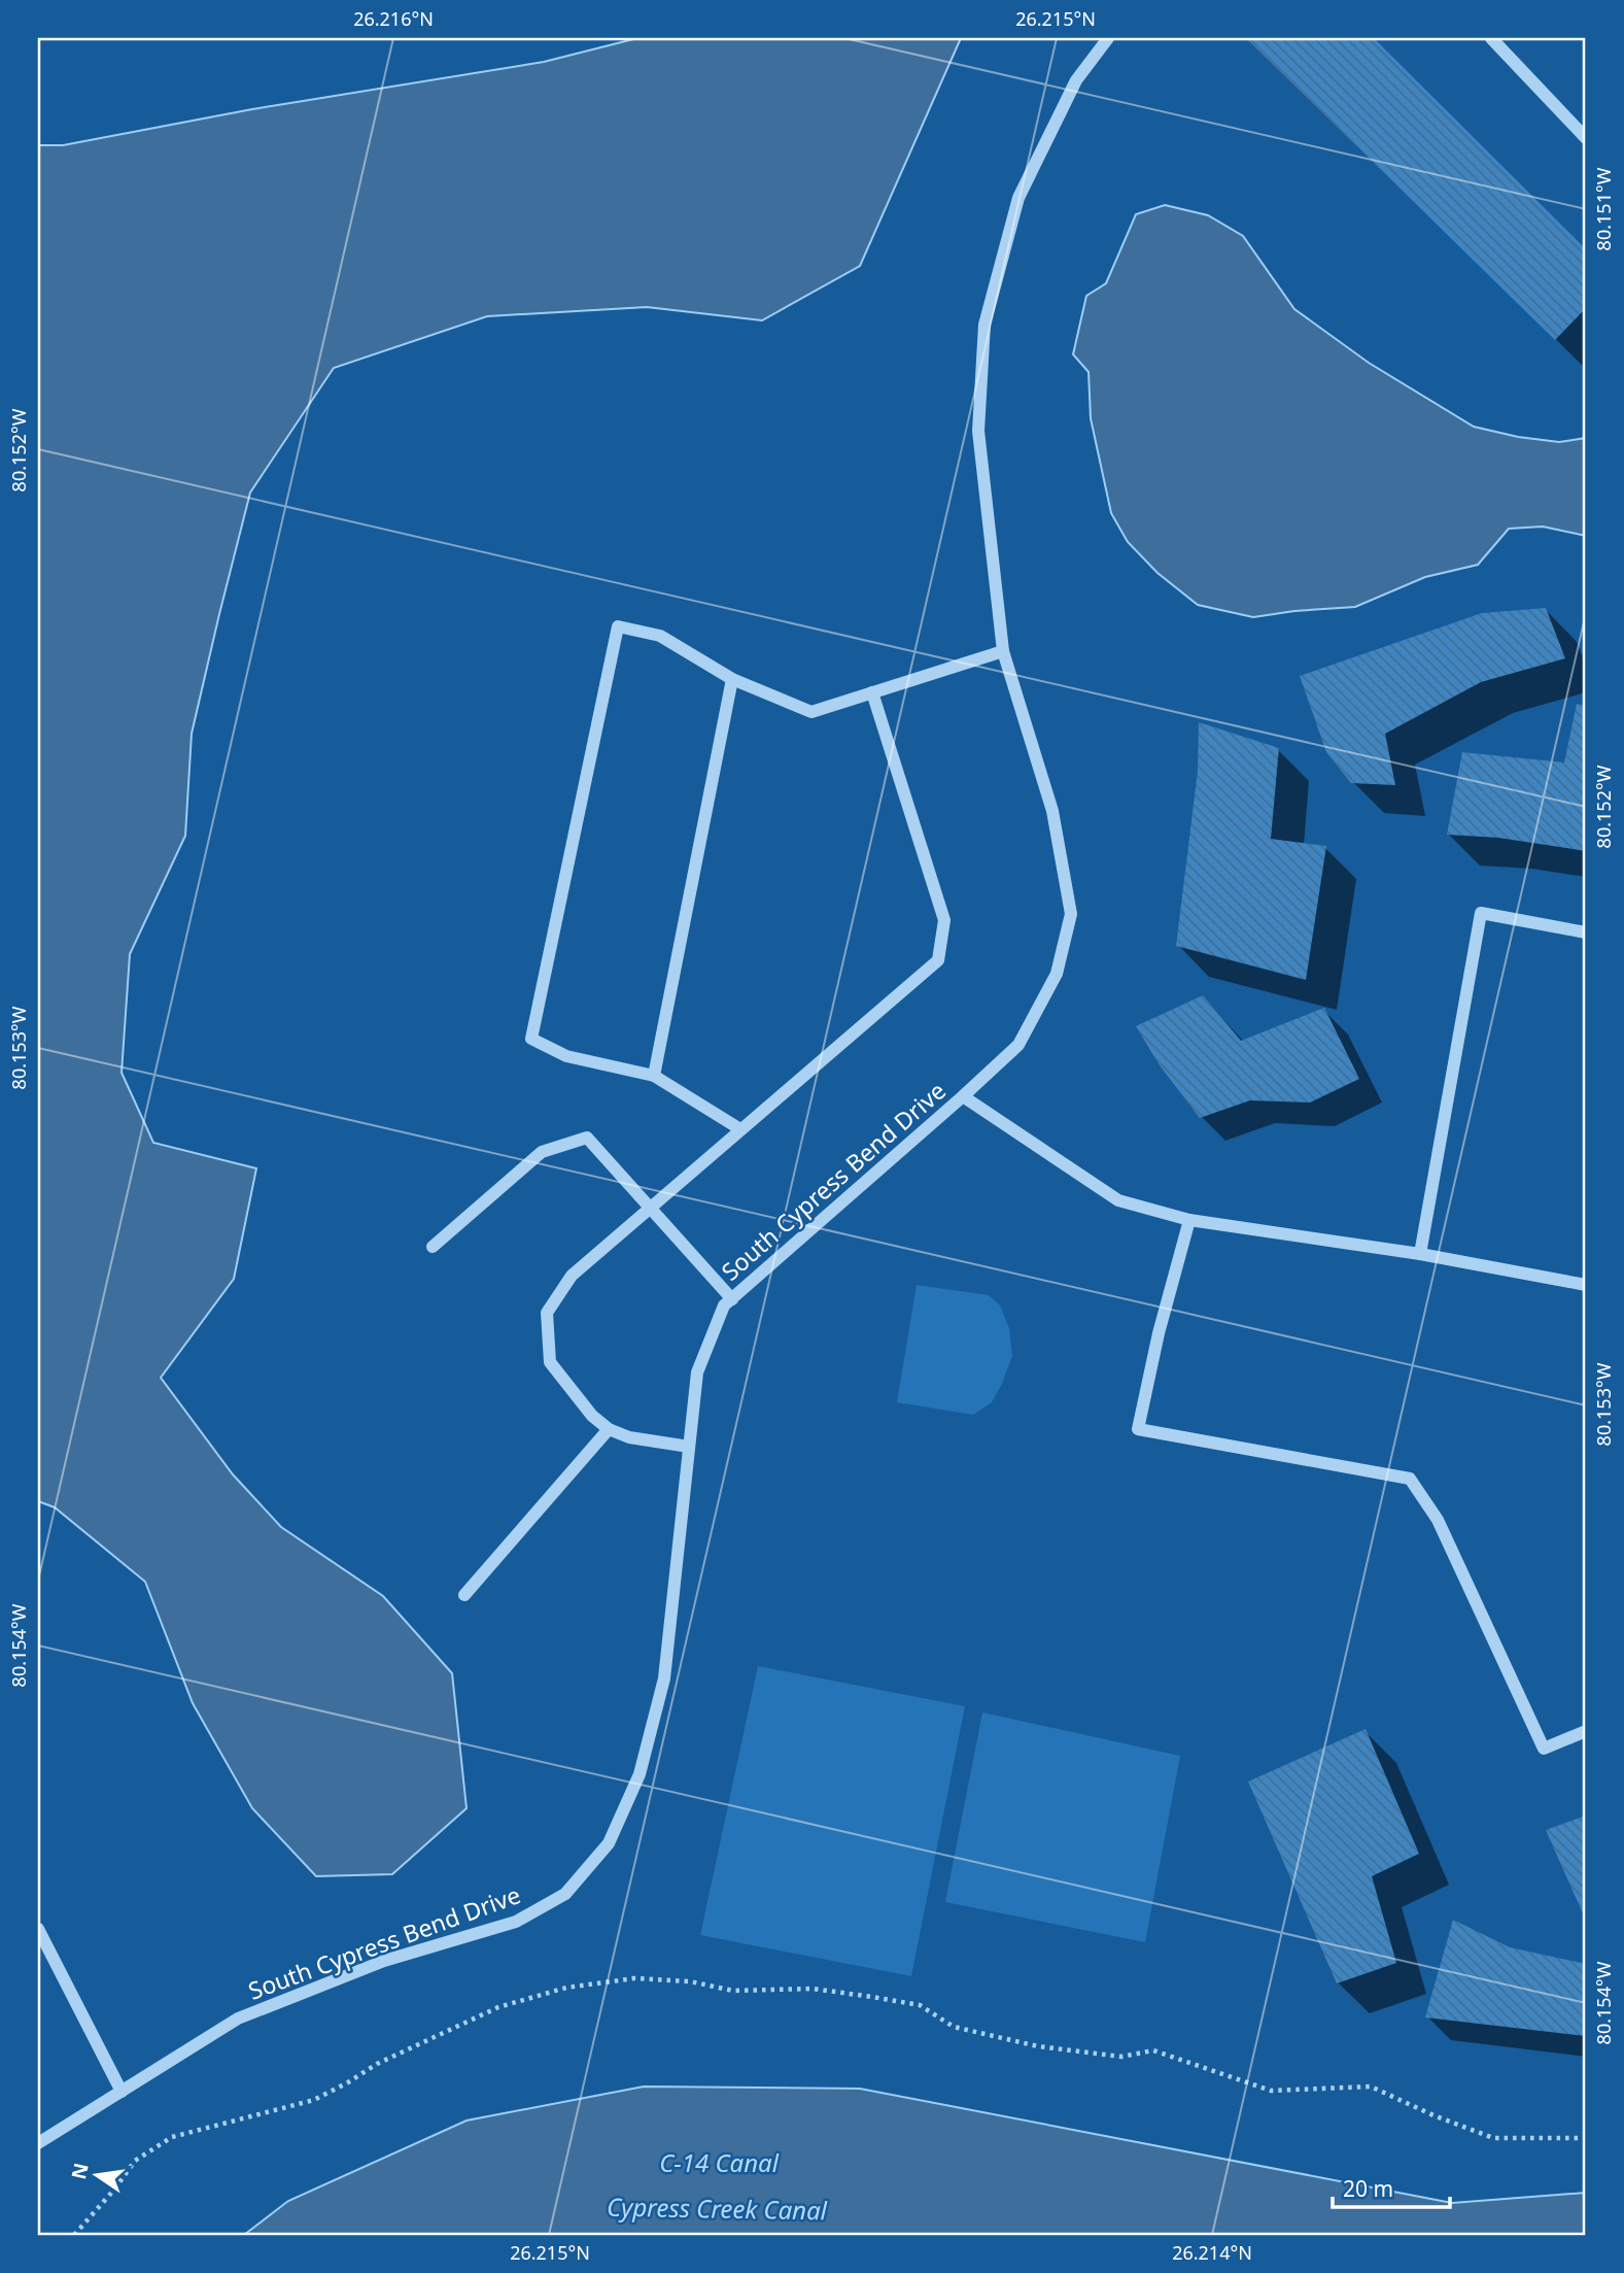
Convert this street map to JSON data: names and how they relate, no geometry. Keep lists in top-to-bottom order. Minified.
{"streets":{"street":["South Cypress Bend Drive"]},"water":["C-14 Canal","Cypress Creek Canal"],"scale_bar":"20 m","north":"left","coordinates":["26.216°N","26.215°N","80.151°W","80.152°W","80.153°W","80.154°W","26.214°N"]}
